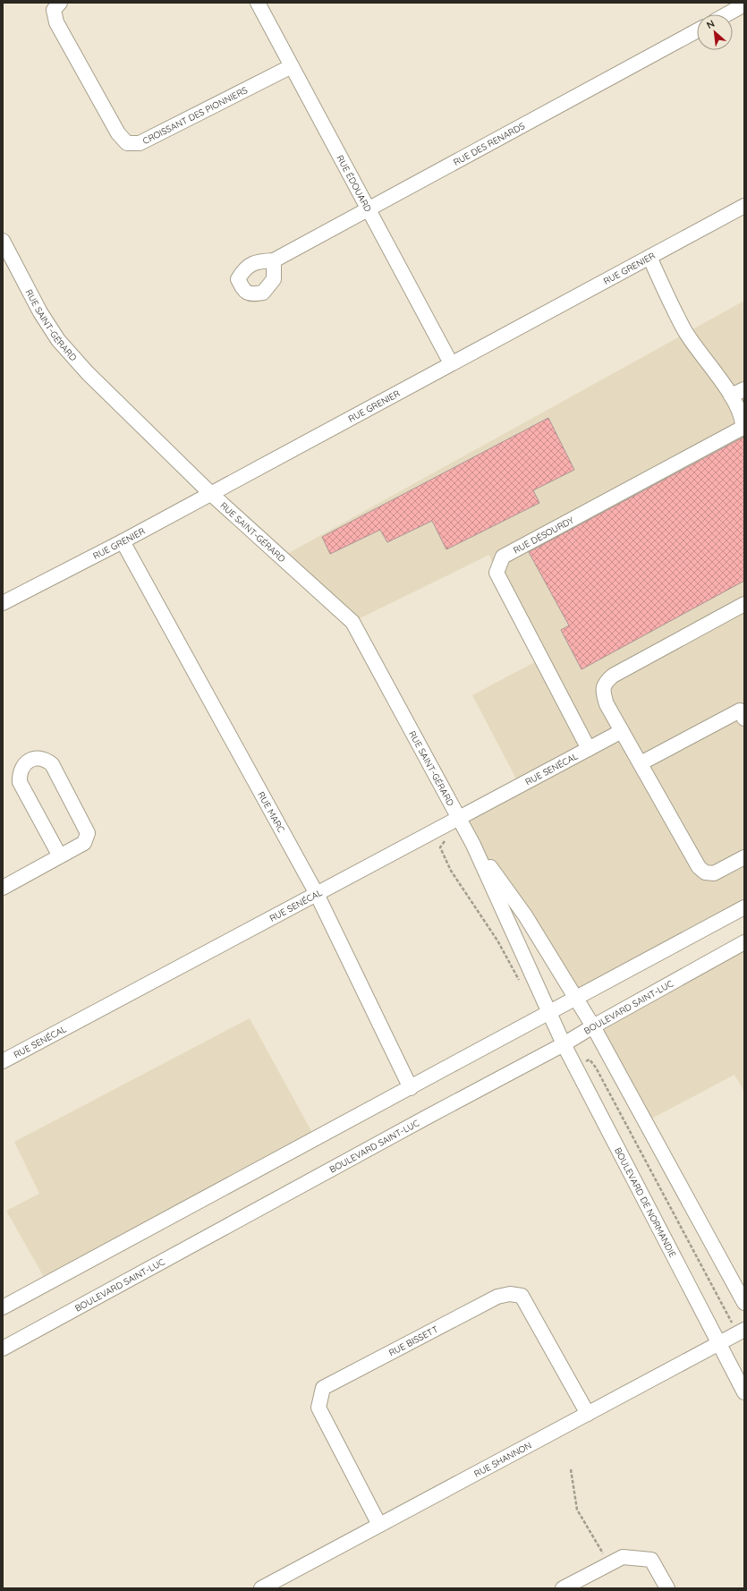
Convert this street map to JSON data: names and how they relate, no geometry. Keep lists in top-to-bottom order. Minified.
{"streets":{"street":["CROISSANT DES PIONNIERS","RUE DES RENARDS","RUE ÉDOUARD","RUE GRENIER","RUE SAINT-GÉRARD","RUE DÉSOURDY","RUE SENÉCAL","RUE MARC","BOULEVARD SAINT-LUC","BOULEVARD DE NORMANDIE","RUE BISSETT","RUE SHANNON"]},"crossings":[["CROISSANT DES PIONNIERS","RUE ÉDOUARD"],["RUE DES RENARDS","RUE ÉDOUARD"],["RUE ÉDOUARD","RUE GRENIER"],["RUE GRENIER","RUE SAINT-GÉRARD"],["RUE GRENIER","RUE MARC"],["RUE SAINT-GÉRARD","RUE SENÉCAL"],["RUE SAINT-GÉRARD","BOULEVARD DE NORMANDIE"],["RUE DÉSOURDY","RUE SENÉCAL"],["RUE SENÉCAL","RUE MARC"],["BOULEVARD SAINT-LUC","BOULEVARD DE NORMANDIE"],["BOULEVARD DE NORMANDIE","RUE SHANNON"],["RUE BISSETT","RUE SHANNON"]],"north":"top left"}
